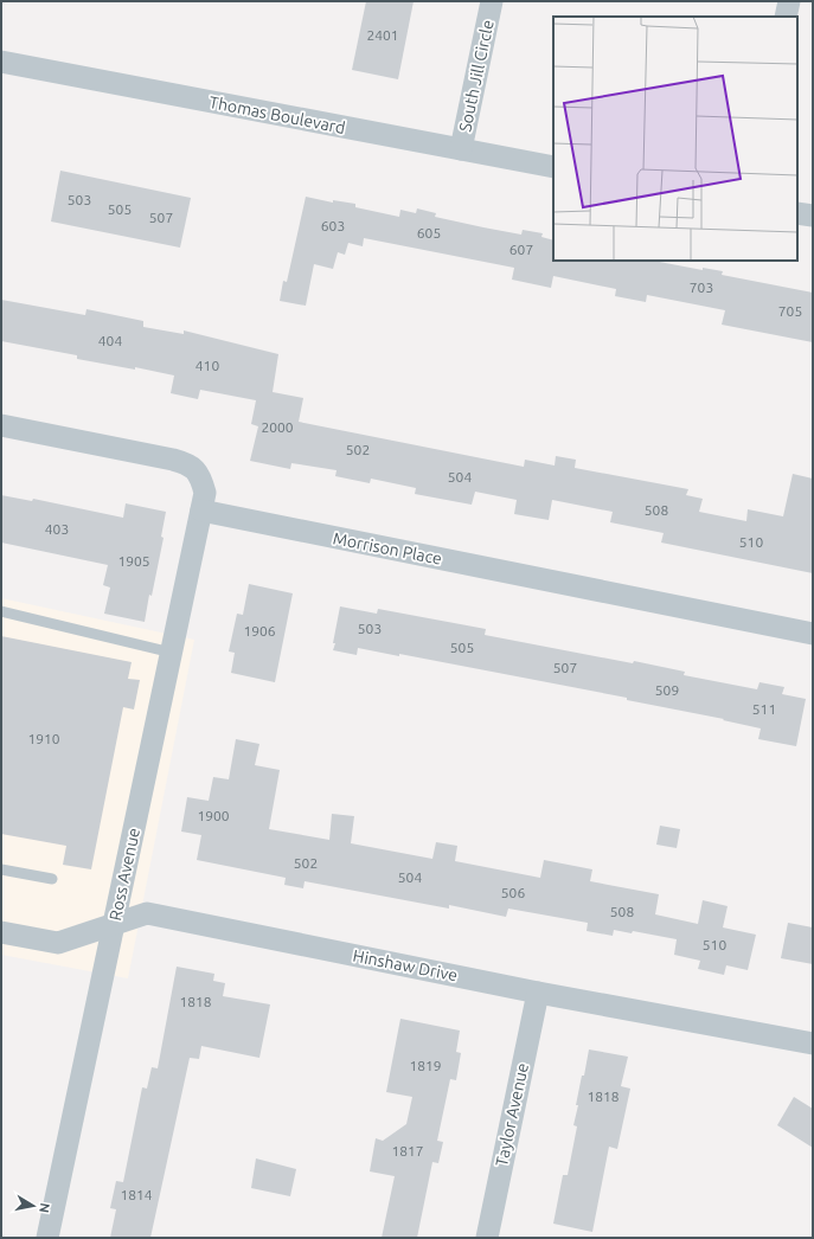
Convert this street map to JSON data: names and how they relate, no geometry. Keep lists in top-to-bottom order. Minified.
{"streets":{"street":["South Jill Circle","Thomas Boulevard","Morrison Place","Ross Avenue","Hinshaw Drive","Taylor Avenue"]},"crossings":[["South Jill Circle","Thomas Boulevard"],["Morrison Place","Ross Avenue"],["Ross Avenue","Hinshaw Drive"],["Hinshaw Drive","Taylor Avenue"]],"house_numbers":["2401","503","505","507","603","605","607","703","705","404","410","2000","502","504","508","403","510","1905","503","1906","505","507","509","511","1910","1900","502","504","506","508","510","1818","1819","1818","1817","1814"],"north":"right"}
